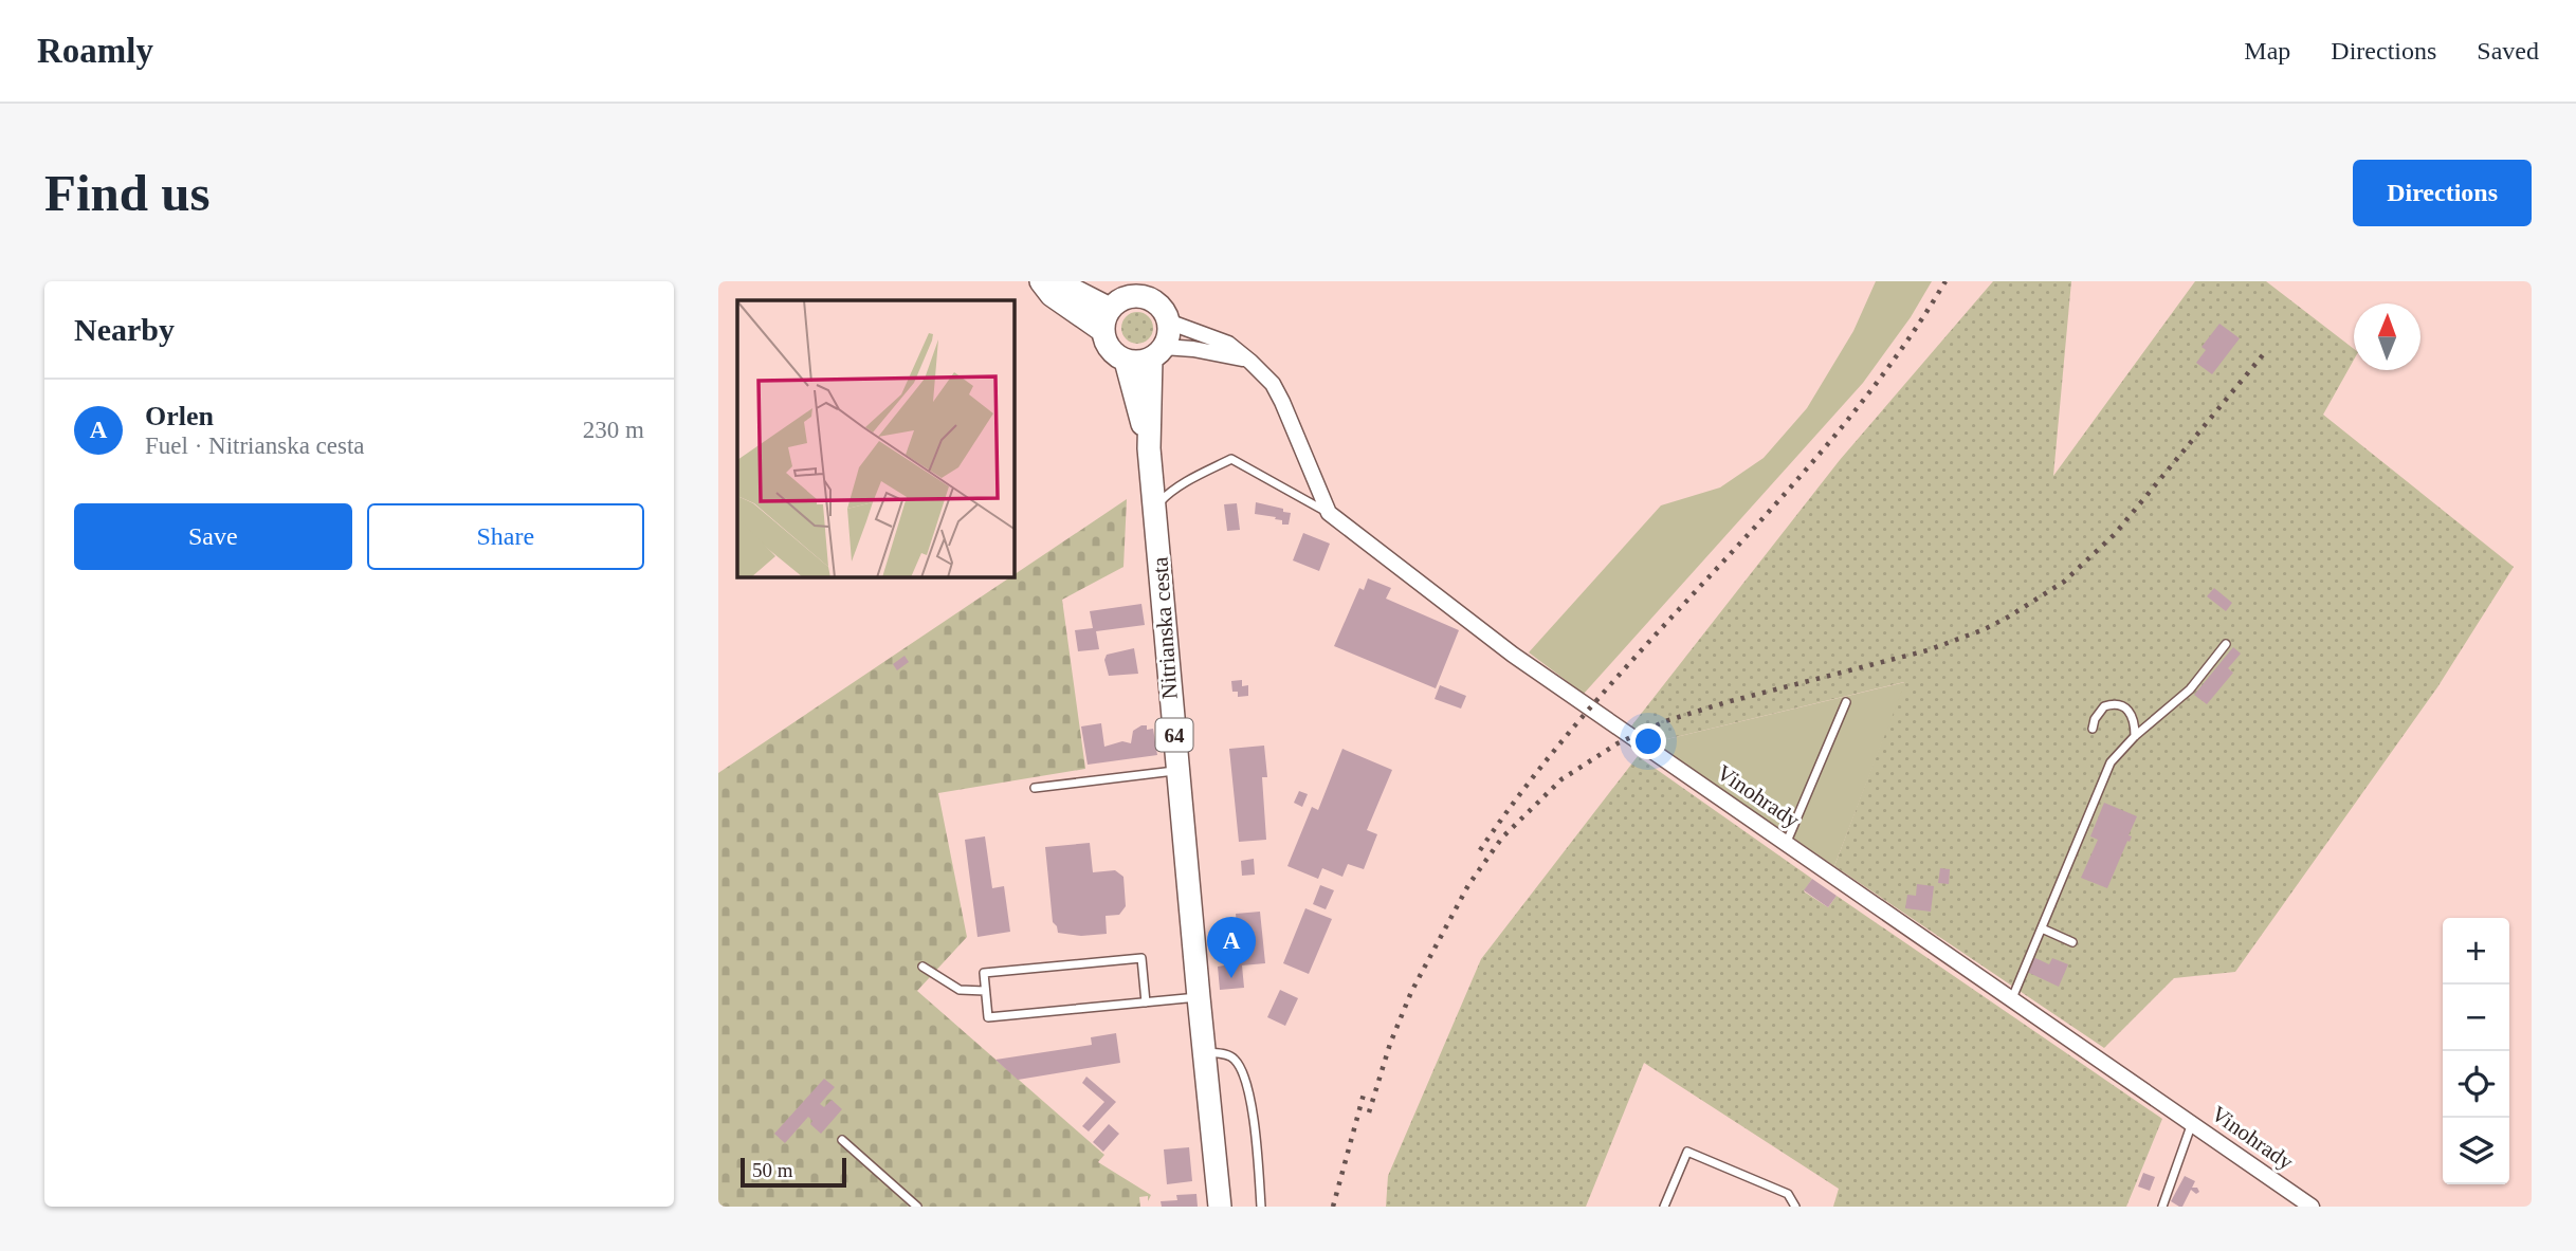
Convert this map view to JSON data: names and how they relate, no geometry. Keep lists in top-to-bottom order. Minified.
{"streets":{"main road":["Nitrianska cesta","64"],"street":["Vinohrady"]},"crossings":[["Nitrianska cesta","64"],["Nitrianska cesta","Vinohrady"],["64","Vinohrady"]],"scale_bar":"50 m","north":"top","page":{"header":"Roamly","nav":["Map","Directions","Saved"],"buttons":["Directions",["Save","Share"]],"title":"Find us","heading":"Nearby","list":[{"mark":"A","name":"Orlen","note":"Fuel · Nitrianska cesta","value":"230 m"}],"pins":"A","map_buttons":["+","−"],"scale":"50 m"}}
